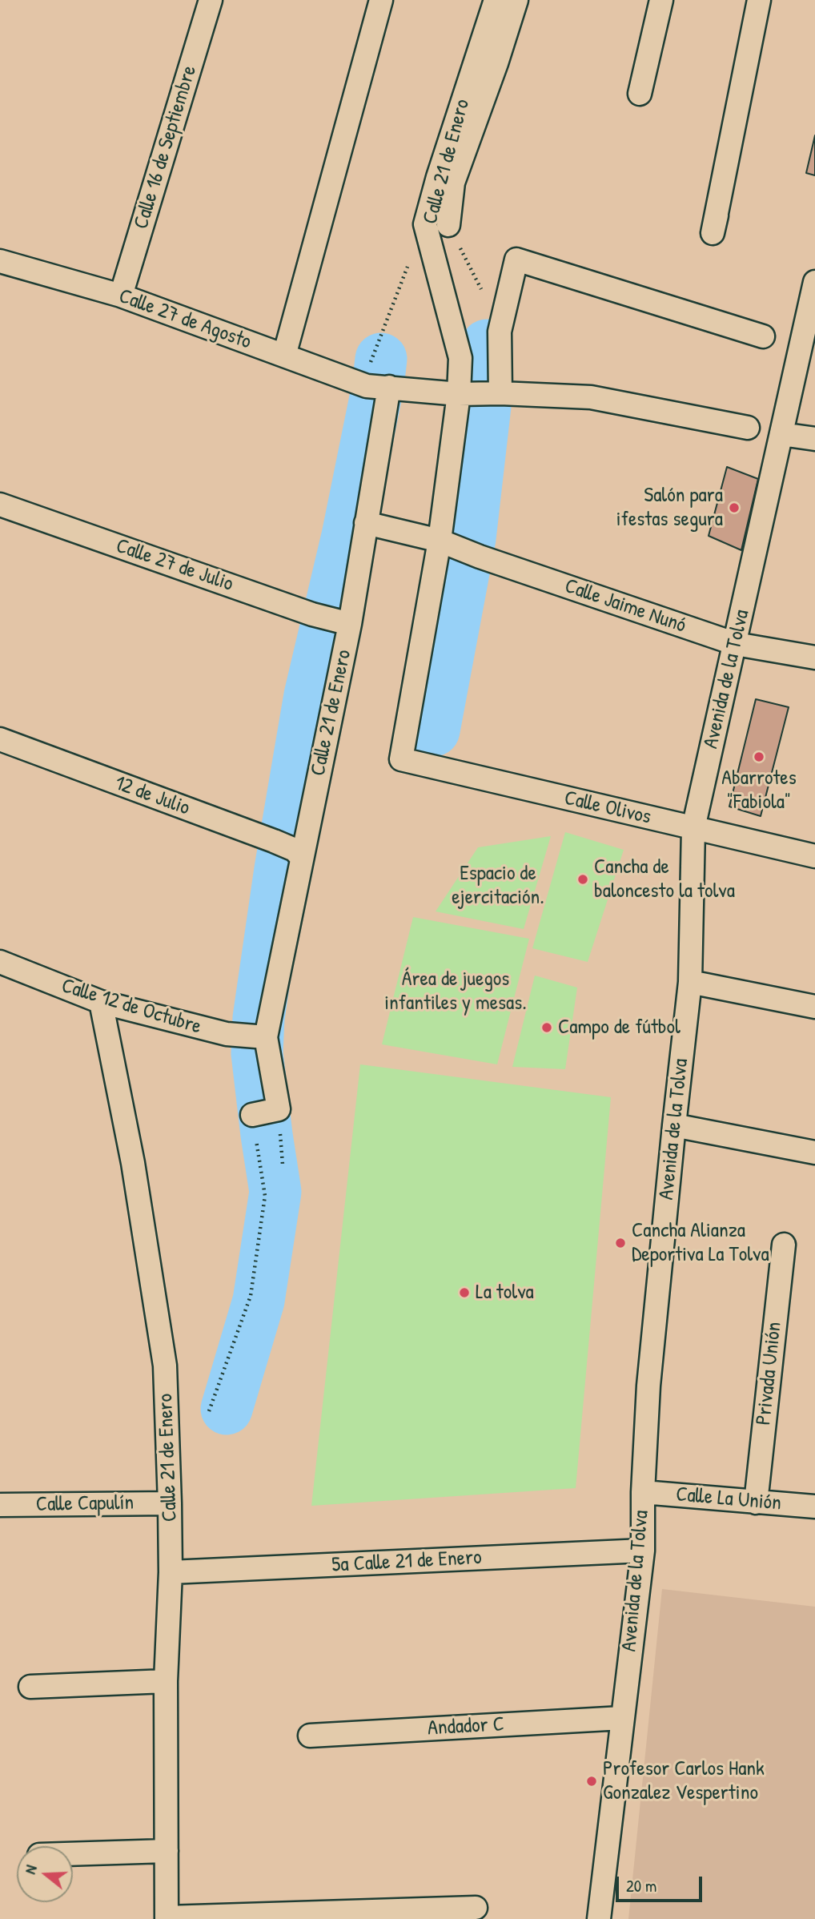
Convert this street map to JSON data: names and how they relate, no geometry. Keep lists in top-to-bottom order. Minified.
{"streets":{"street":["Calle 16 de Septiembre","Calle 21 de Enero","Calle 27 de Agosto","Calle 27 de Julio","Calle Jaime Nunó","Avenida de la Tolva","12 de Julio","Calle Olivos","Calle 12 de Octubre","Privada Unión","Calle La Unión","Calle Capulín","5a Calle 21 de Enero","Andador C"]},"crossings":[["Calle 16 de Septiembre","Calle 27 de Agosto"],["Calle 21 de Enero","Calle 27 de Agosto"],["Calle 21 de Enero","Calle 27 de Julio"],["Calle 21 de Enero","Calle Jaime Nunó"],["Calle 21 de Enero","12 de Julio"],["Calle 21 de Enero","Calle Olivos"],["Calle 21 de Enero","Calle 12 de Octubre"],["Calle 21 de Enero","Calle Capulín"],["Calle 21 de Enero","5a Calle 21 de Enero"],["Calle Jaime Nunó","Avenida de la Tolva"],["Avenida de la Tolva","Calle Olivos"],["Avenida de la Tolva","Calle La Unión"],["Avenida de la Tolva","5a Calle 21 de Enero"],["Avenida de la Tolva","Andador C"],["Privada Unión","Calle La Unión"]],"parks":["Espacio de ejercitación.","Área de juegos infantiles y mesas."],"places":["Salón para ifestas segura","Abarrotes \"Fabiola\"","Cancha de baloncesto la tolva","Campo de fútbol","Cancha Alianza Deportiva La Tolva","La tolva","Profesor Carlos Hank Gonzalez Vespertino"],"scale_bar":"20 m","north":"left"}
